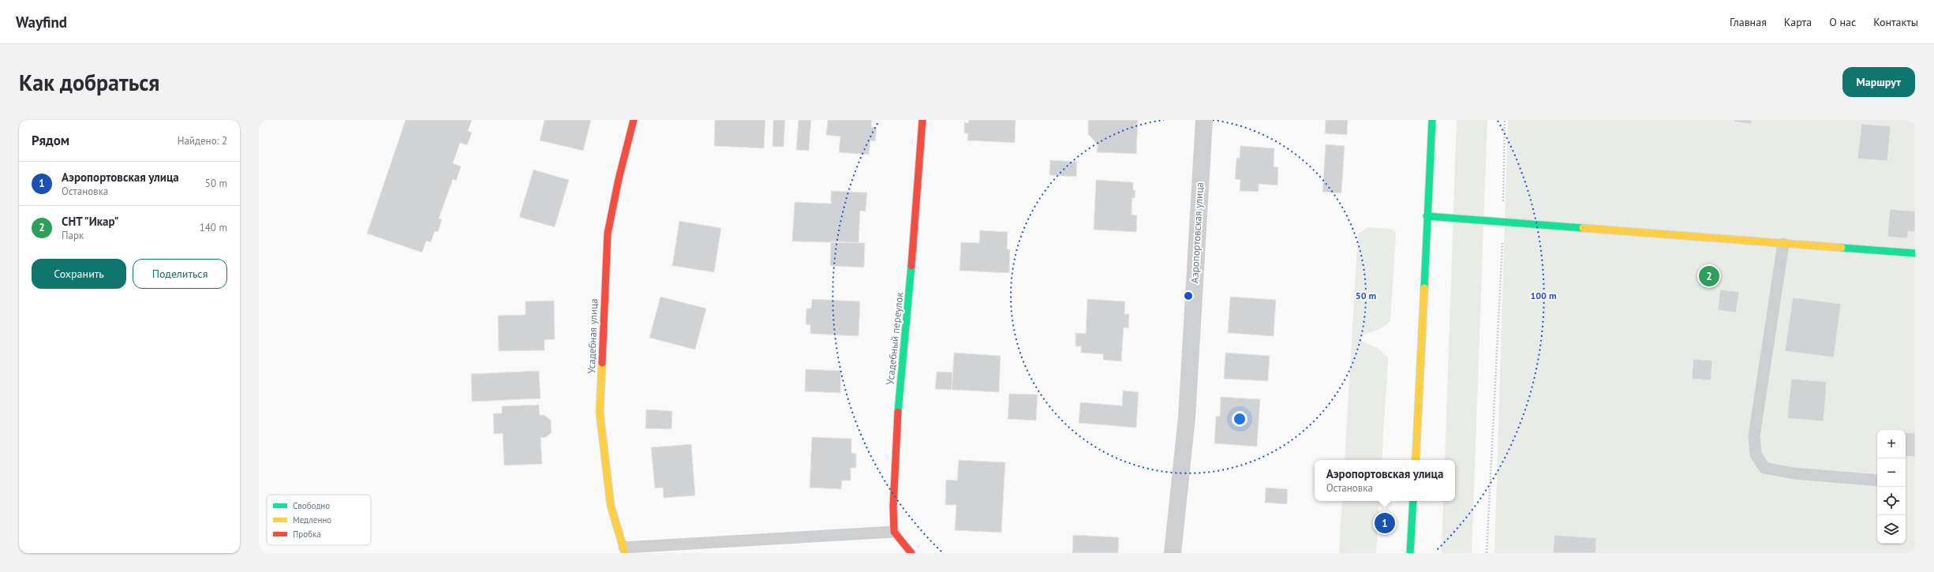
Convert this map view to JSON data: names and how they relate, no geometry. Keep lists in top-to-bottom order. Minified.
{"streets":{"street":["Аэропортовская улица","Усадебная улица","Усадебный переулок"]},"legend":["Свободно","Медленно","Пробка"],"page":{"header":"Wayfind","nav":["Главная","Карта","О нас","Контакты"],"buttons":["Маршрут",["Сохранить","Поделиться"]],"title":"Как добраться","heading":["Рядом","Найдено: 2"],"list":[{"mark":"1","name":"Аэропортовская улица","note":"Остановка","value":"50 m"},{"mark":"2","name":"СНТ \"Икар\"","note":"Парк","value":"140 m"}],"pins":["2","1"],"map_buttons":["+","−"],"popup":["Аэропортовская улица","Остановка"]},"rings":["50 m","100 m"]}
